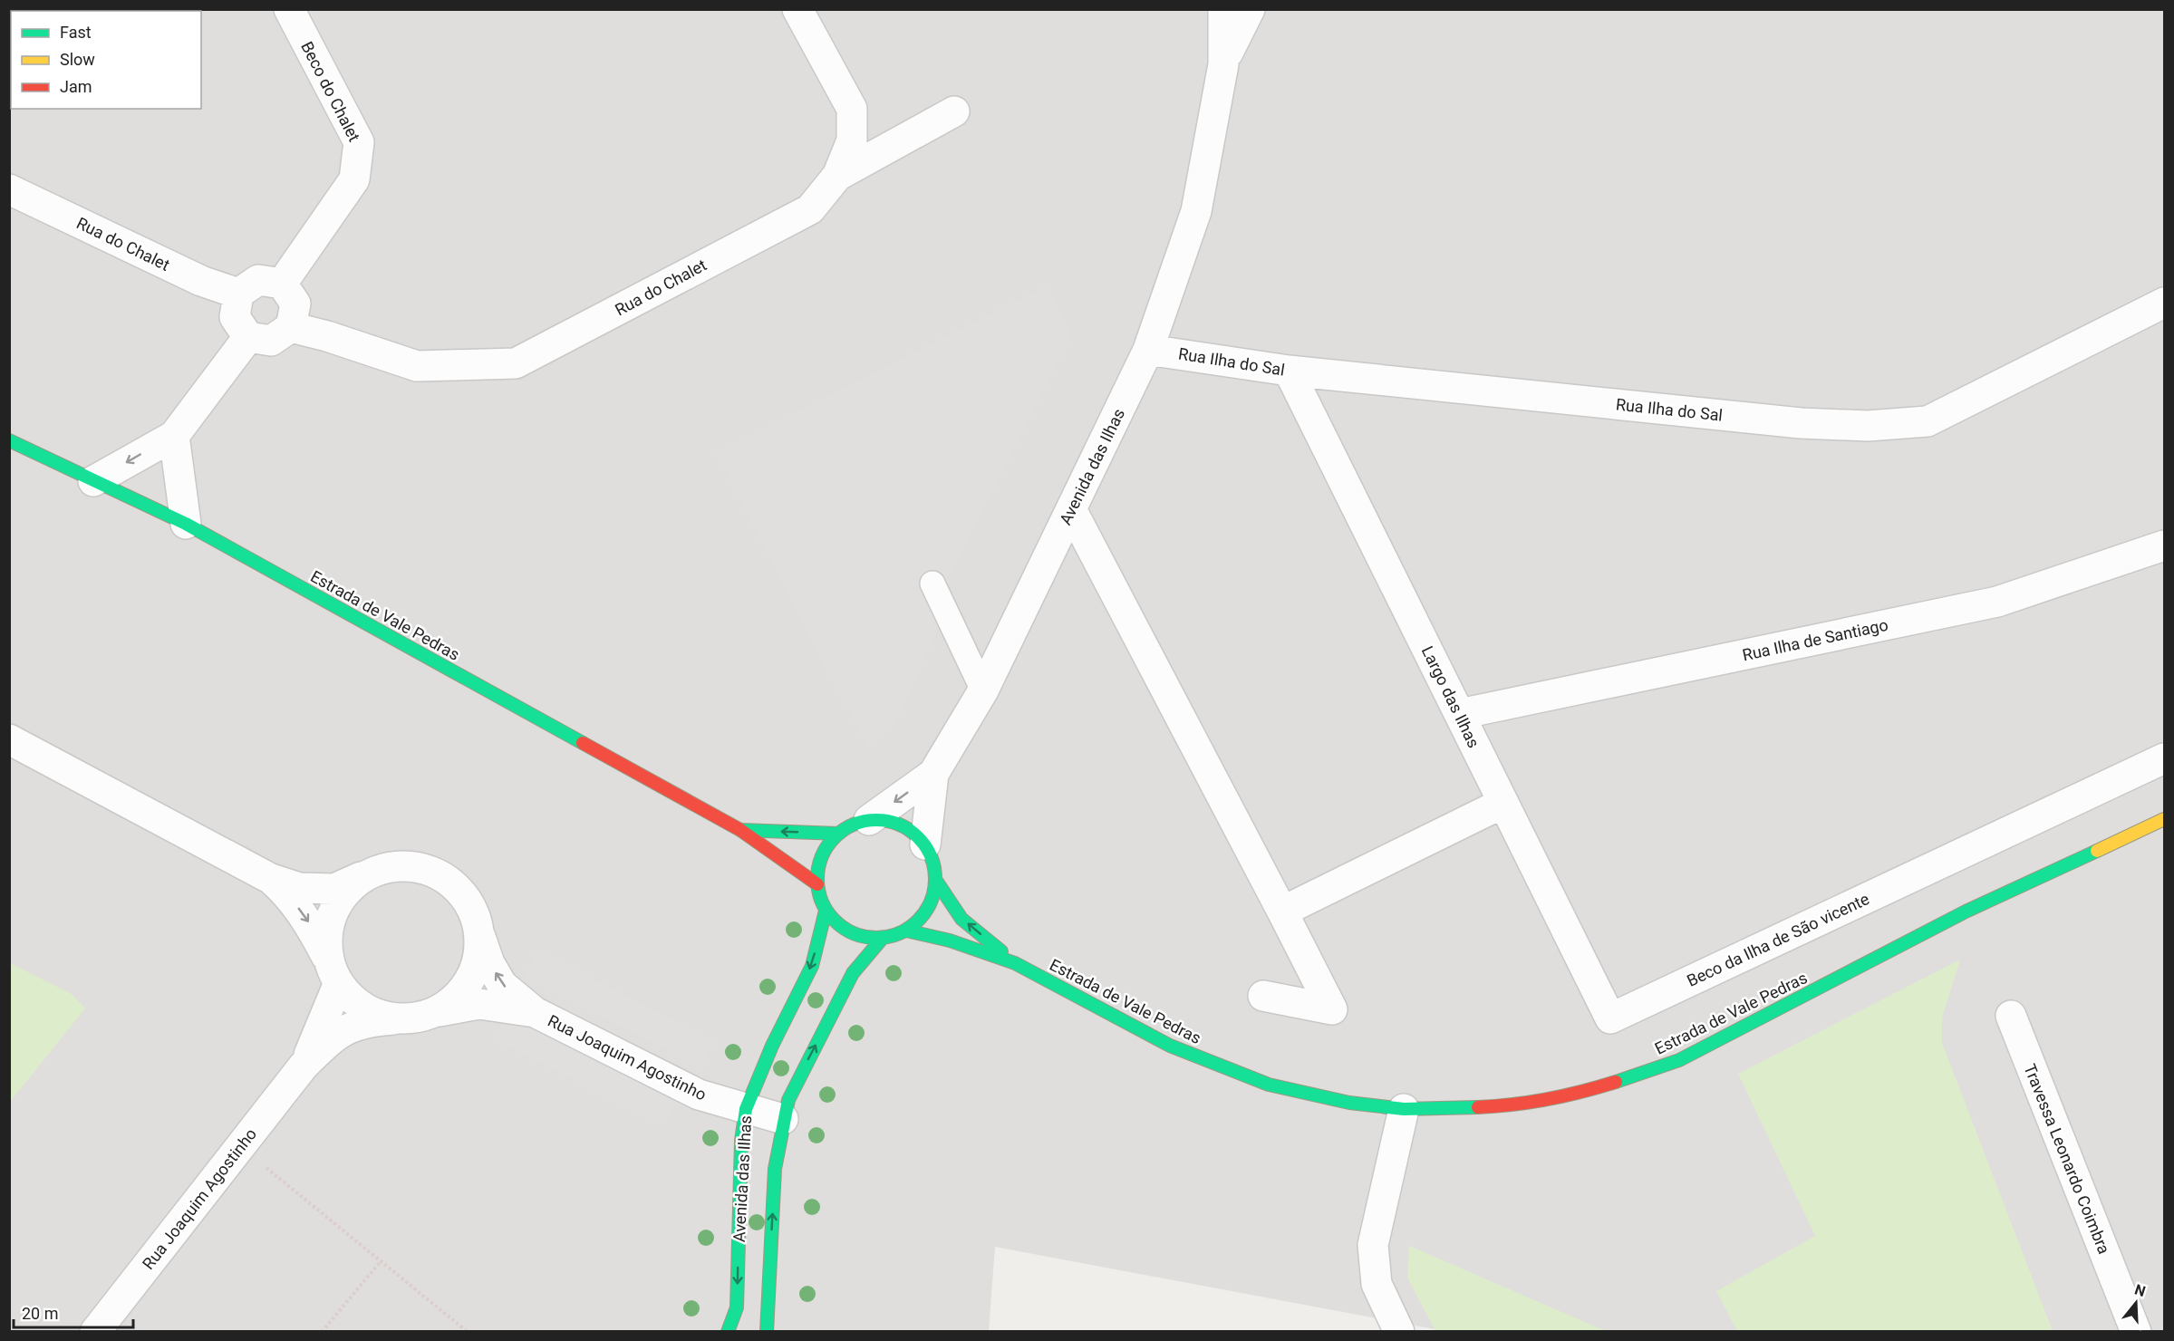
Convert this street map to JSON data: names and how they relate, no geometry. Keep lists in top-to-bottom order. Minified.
{"streets":{"main road":["Avenida das Ilhas","Estrada de Vale Pedras"],"street":["Beco do Chalet","Rua do Chalet","Rua Ilha do Sal","Rua Ilha de Santiago","Largo das Ilhas","Beco da Ilha de São vicente","Rua Joaquim Agostinho","Travessa Leonardo Coimbra"]},"crossings":[["Beco do Chalet","Rua do Chalet"],["Rua Ilha do Sal","Avenida das Ilhas"],["Rua Ilha do Sal","Largo das Ilhas"],["Avenida das Ilhas","Estrada de Vale Pedras"],["Avenida das Ilhas","Rua Joaquim Agostinho"],["Rua Ilha de Santiago","Largo das Ilhas"],["Largo das Ilhas","Beco da Ilha de São vicente"]],"legend":["Fast","Slow","Jam"],"scale_bar":"20 m","north":"top"}
